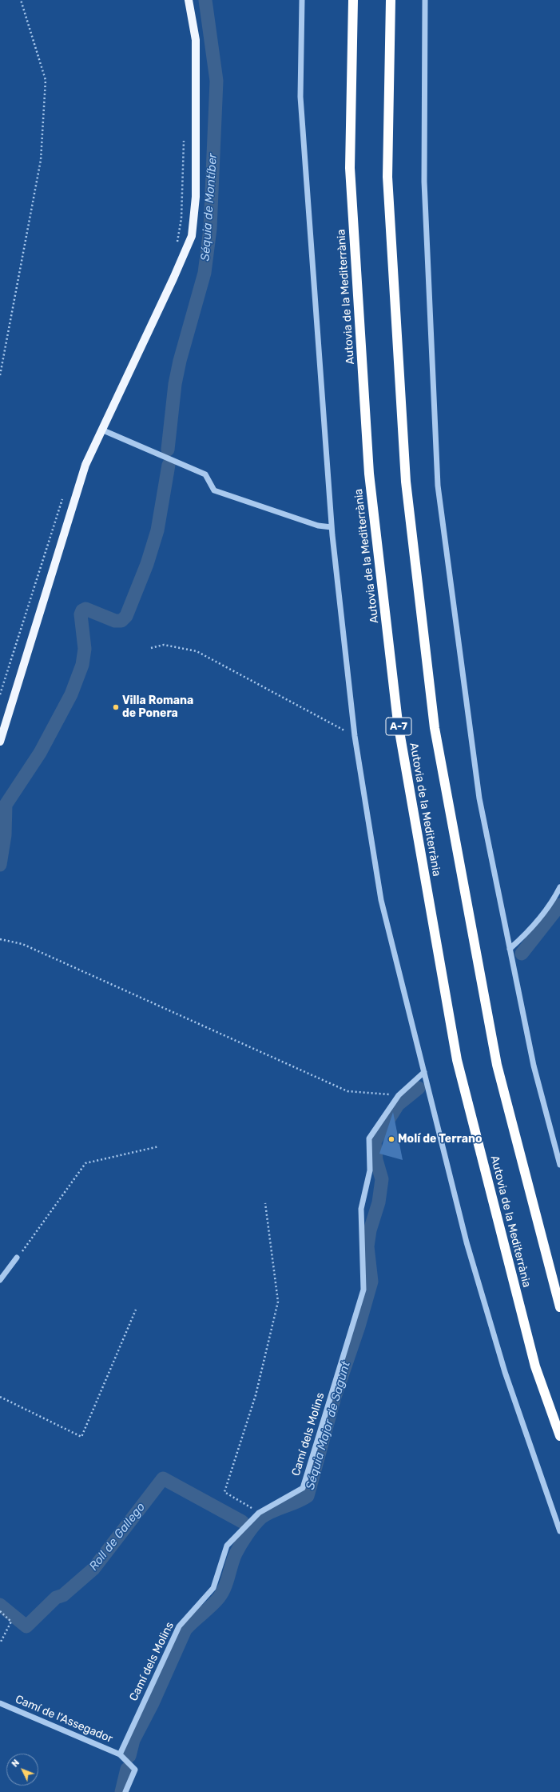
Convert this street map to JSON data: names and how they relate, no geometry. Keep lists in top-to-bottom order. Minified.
{"streets":{"highway":["Autovia de la Mediterrània","A-7"],"street":["Camí dels Molins","Camí de l'Assegador"]},"crossings":[["Camí dels Molins","Camí de l'Assegador"]],"water":["Séquia de Montíber","Séquia Major de Sagunt","Roll de Gallego"],"places":["Villa Romana de Ponera","Molí de Terrano"],"north":"top left"}
